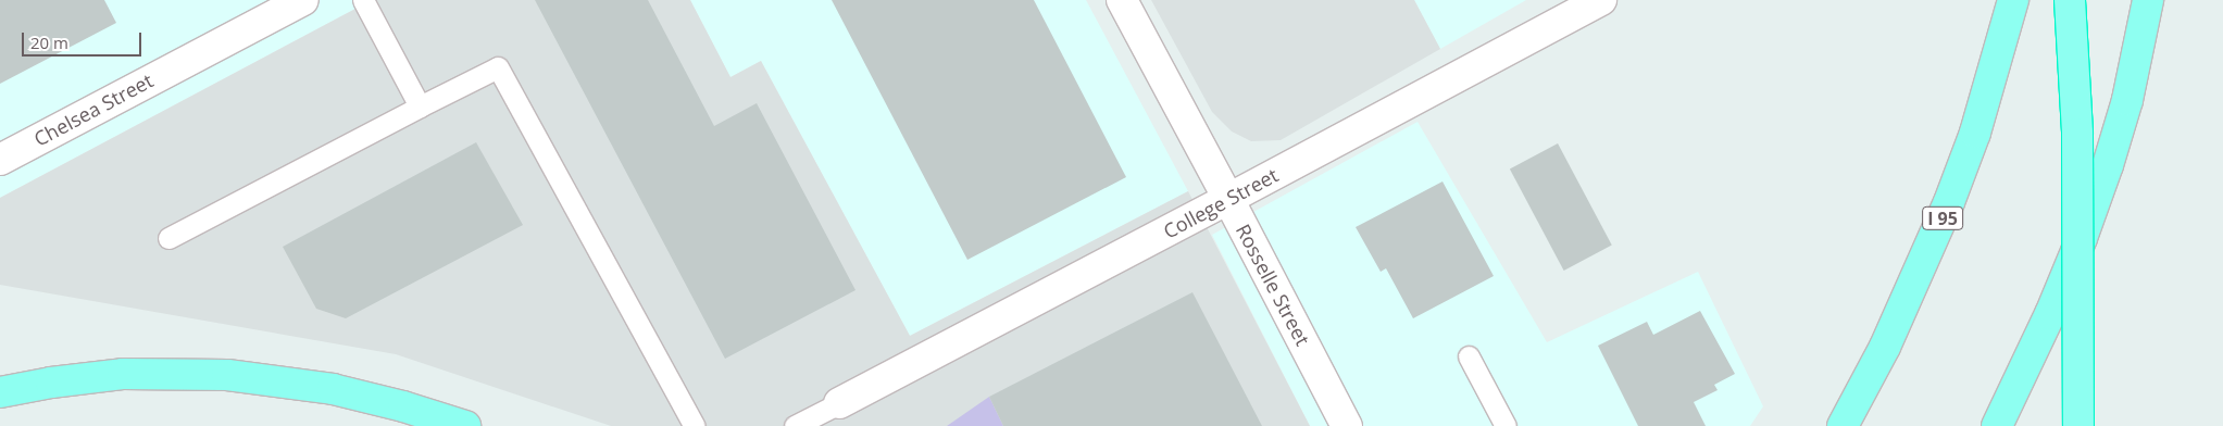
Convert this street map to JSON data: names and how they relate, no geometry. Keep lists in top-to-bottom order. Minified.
{"streets":{"highway":["I 95"],"street":["Chelsea Street","College Street","Rosselle Street"]},"crossings":[["College Street","Rosselle Street"]],"scale_bar":"20 m"}
